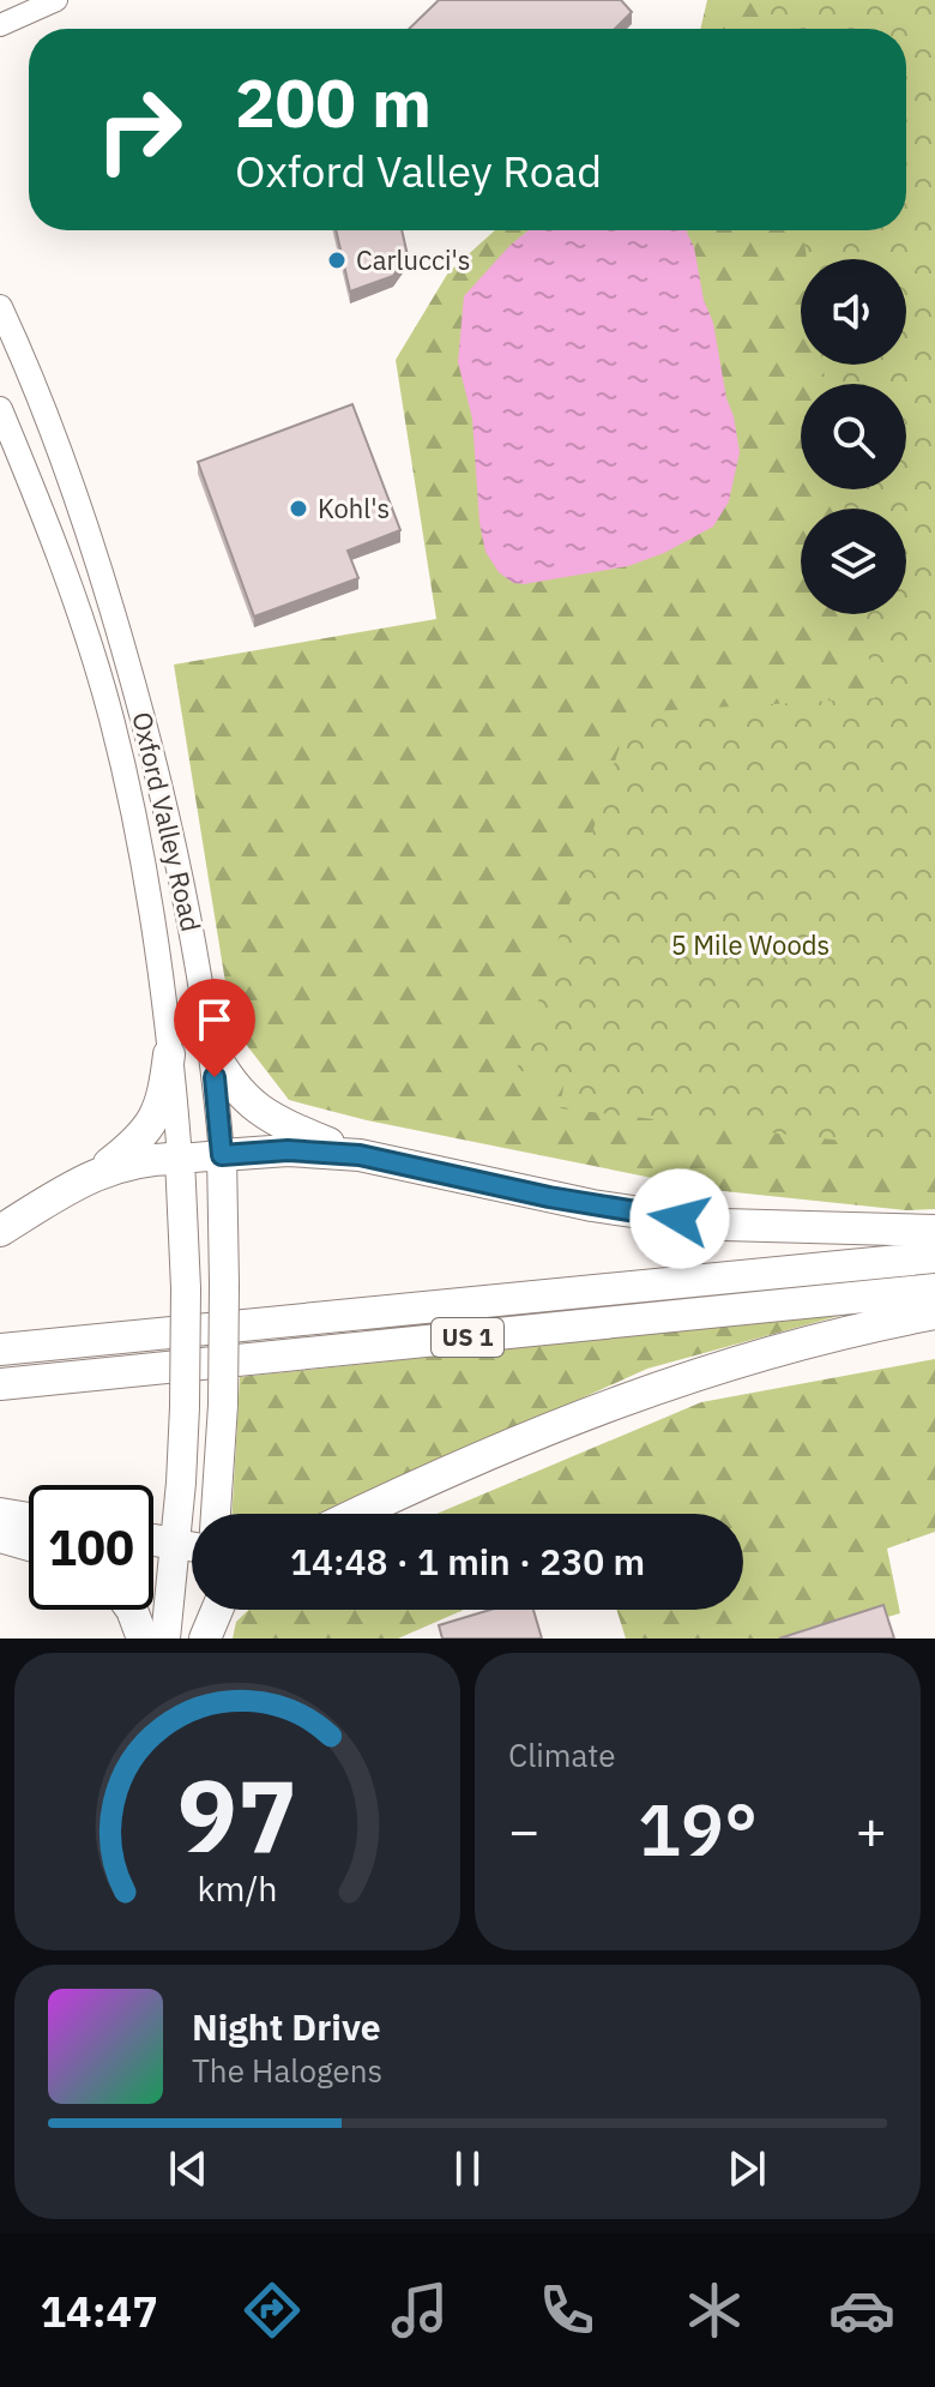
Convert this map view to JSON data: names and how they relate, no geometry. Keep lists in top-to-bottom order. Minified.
{"streets":{"highway":["US 1"],"main road":["Oxford Valley Road"]},"parks":["5 Mile Woods"],"places":["Carlucci's","Kohl's"],"page":{"turn":["200 m","Oxford Valley Road"],"limit":"100","trip":"14:48 · 1 min · 230 m","tile":"Climate","heat":["−","19°","+"],"song":["Night Drive","The Halogens"],"tabs":"14:47","gauge":["97","km/h"]}}
